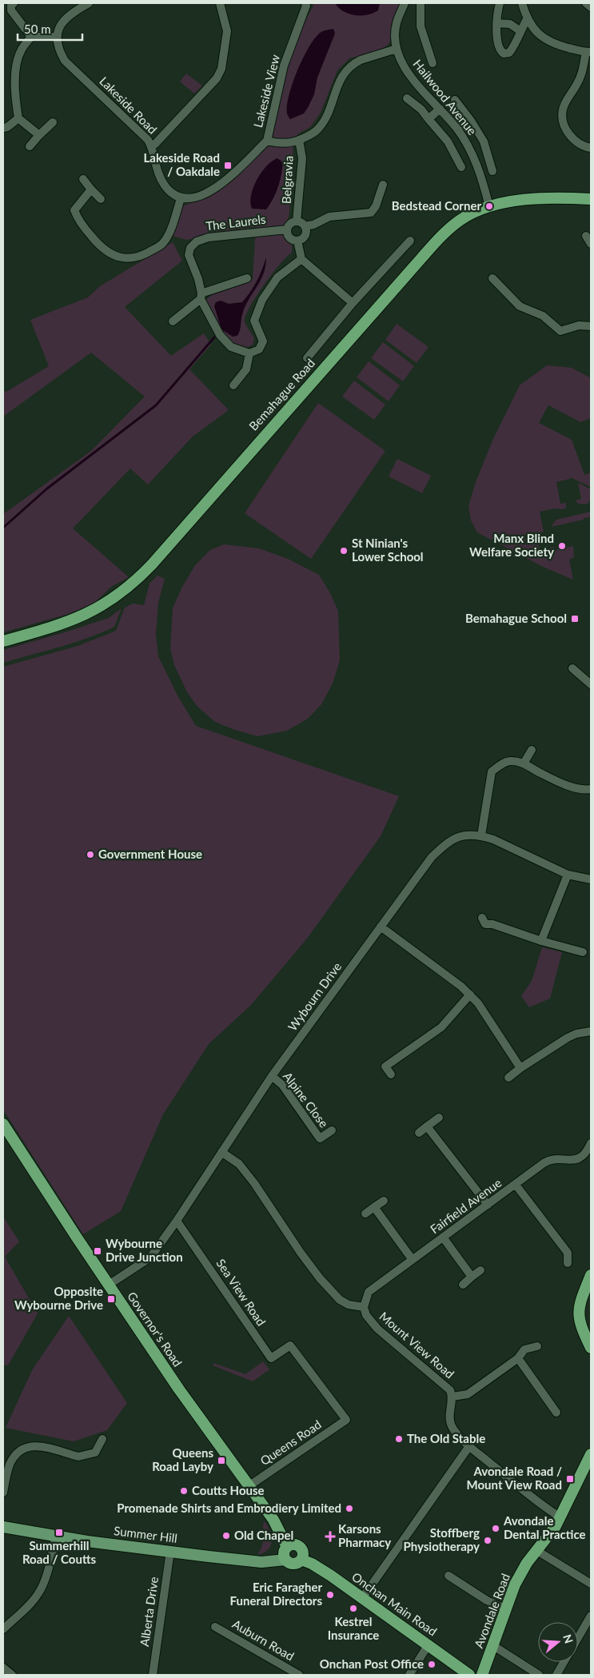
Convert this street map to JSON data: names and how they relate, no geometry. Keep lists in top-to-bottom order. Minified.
{"streets":{"highway":["Bemahague Road","Governor's Road","Onchan Main Road","Avondale Road"],"main road":["Summer Hill"],"street":["Lakeside View","Hailwood Avenue","Lakeside Road","Belgravia","The Laurels","Wybourn Drive","Alpine Close","Fairfield Avenue","Sea View Road","Mount View Road","Queens Road","Alberta Drive","Auburn Road"]},"crossings":[["Hailwood Avenue","Bemahague Road"],["Belgravia","The Laurels"],["Wybourn Drive","Alpine Close"],["Wybourn Drive","Sea View Road"],["Wybourn Drive","Governor's Road"],["Wybourn Drive","Mount View Road"],["Fairfield Avenue","Mount View Road"],["Sea View Road","Queens Road"],["Governor's Road","Queens Road"],["Governor's Road","Summer Hill"],["Governor's Road","Onchan Main Road"],["Mount View Road","Avondale Road"],["Summer Hill","Onchan Main Road"],["Summer Hill","Alberta Drive"]],"places":{"transit":["Lakeside Road / Oakdale","Bemahague School","Wybourne Drive Junction","Opposite Wybourne Drive","Queens Road Layby","Avondale Road / Mount View Road","Summerhill Road / Coutts"],"other":["Bedstead Corner","Manx Blind Welfare Society","St Ninian's Lower School","Government House","The Old Stable","Coutts House","Promenade Shirts and Embrodiery Limited","Avondale Dental Practice","Old Chapel","Stoffberg Physiotherapy","Eric Faragher Funeral Directors","Kestrel Insurance","Onchan Post Office"],"health":["Karsons Pharmacy"]},"scale_bar":"50 m","north":"right"}
